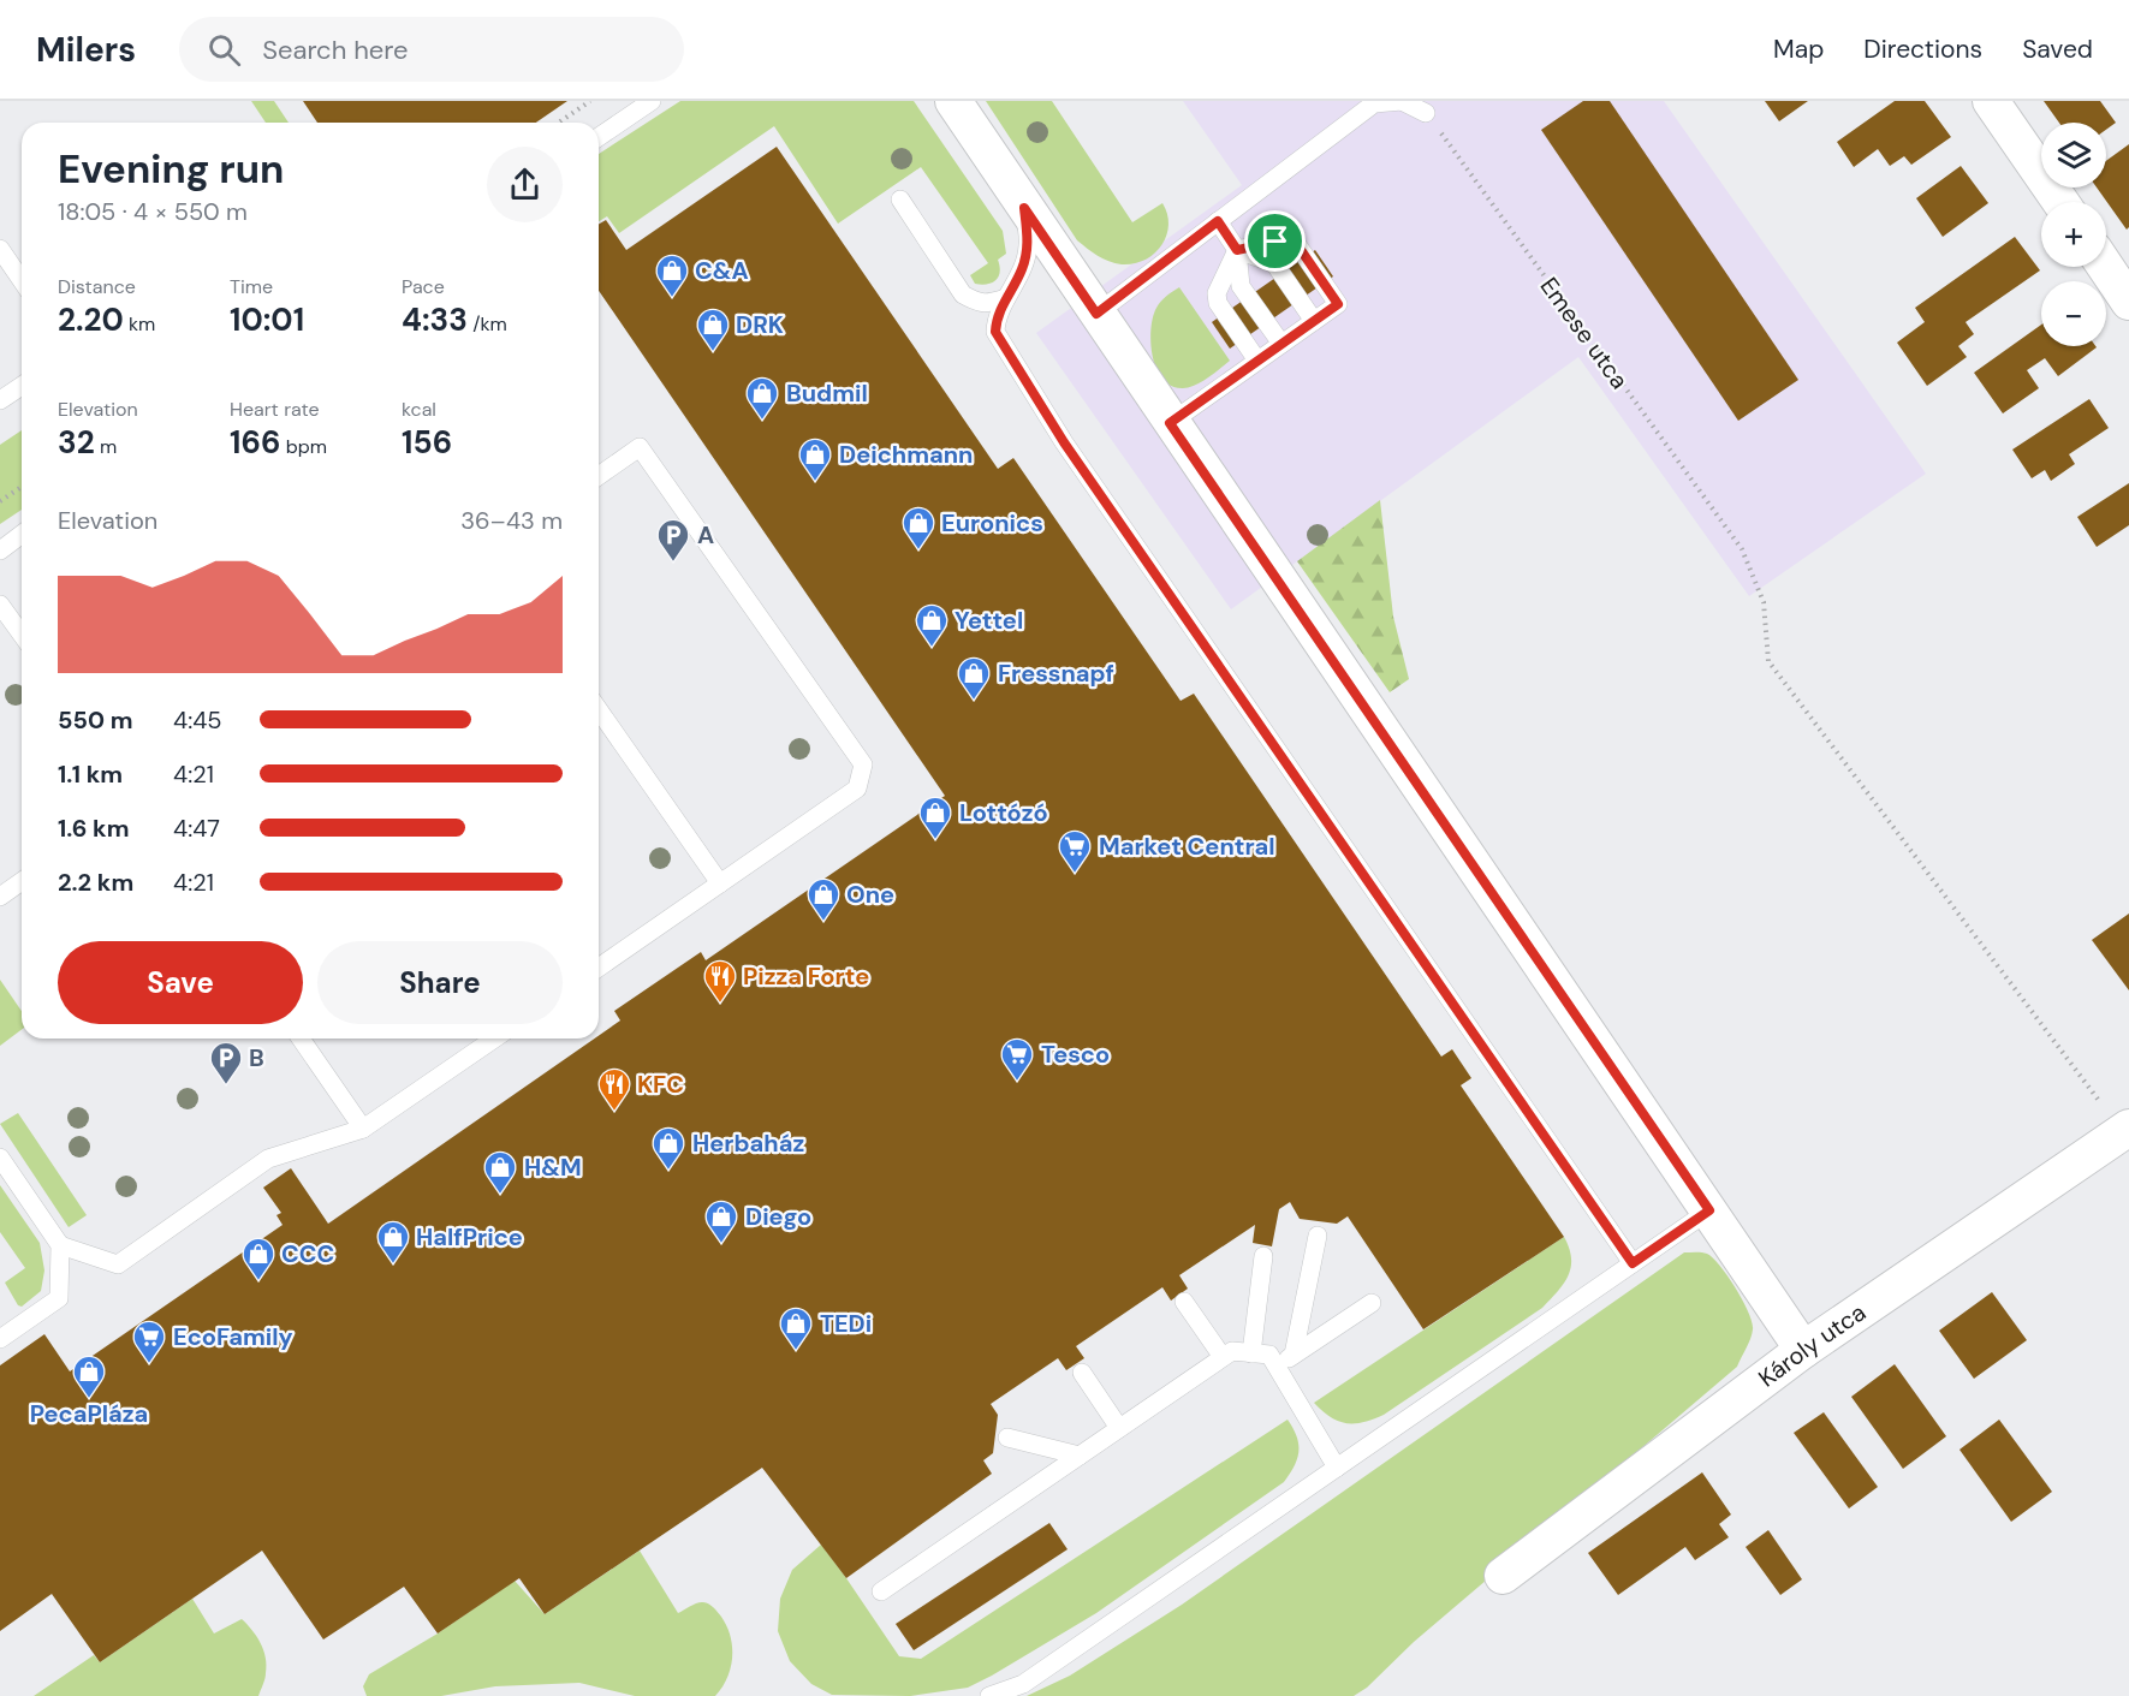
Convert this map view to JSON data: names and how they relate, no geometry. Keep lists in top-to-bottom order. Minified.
{"streets":{"street":["Károly utca"],"path":["Emese utca"]},"crossings":[["Emese utca","Károly utca"]],"places":{"shop":["C&A","DRK","Budmil","Deichmann","Euronics","Yettel","Fressnapf","Lottózó","One","Herbaház","H&M","Diego","HalfPrice","CCC","TEDi","PecaPláza"],"parking":["A","B"],"supermarket":["Market Central","Tesco","EcoFamily"],"restaurant":["Pizza Forte","KFC"]},"page":{"header":"Milers","search":"Search here","nav":["Map","Directions","Saved"],"map_buttons":["+","−"],"heading":["Evening run","18:05 · 4 × 550 m"],"stats":[["Distance","2.20 km"],["Time","10:01"],["Pace","4:33 /km"],["Elevation","32 m"],["Heart rate","166 bpm"],["kcal","156"]],"chart":["Elevation","36–43 m"],"list":[{"name":"550 m","note":"4:45"},{"name":"1.1 km","note":"4:21"},{"name":"1.6 km","note":"4:47"},{"name":"2.2 km","note":"4:21"}],"buttons":["Save","Share"]}}
